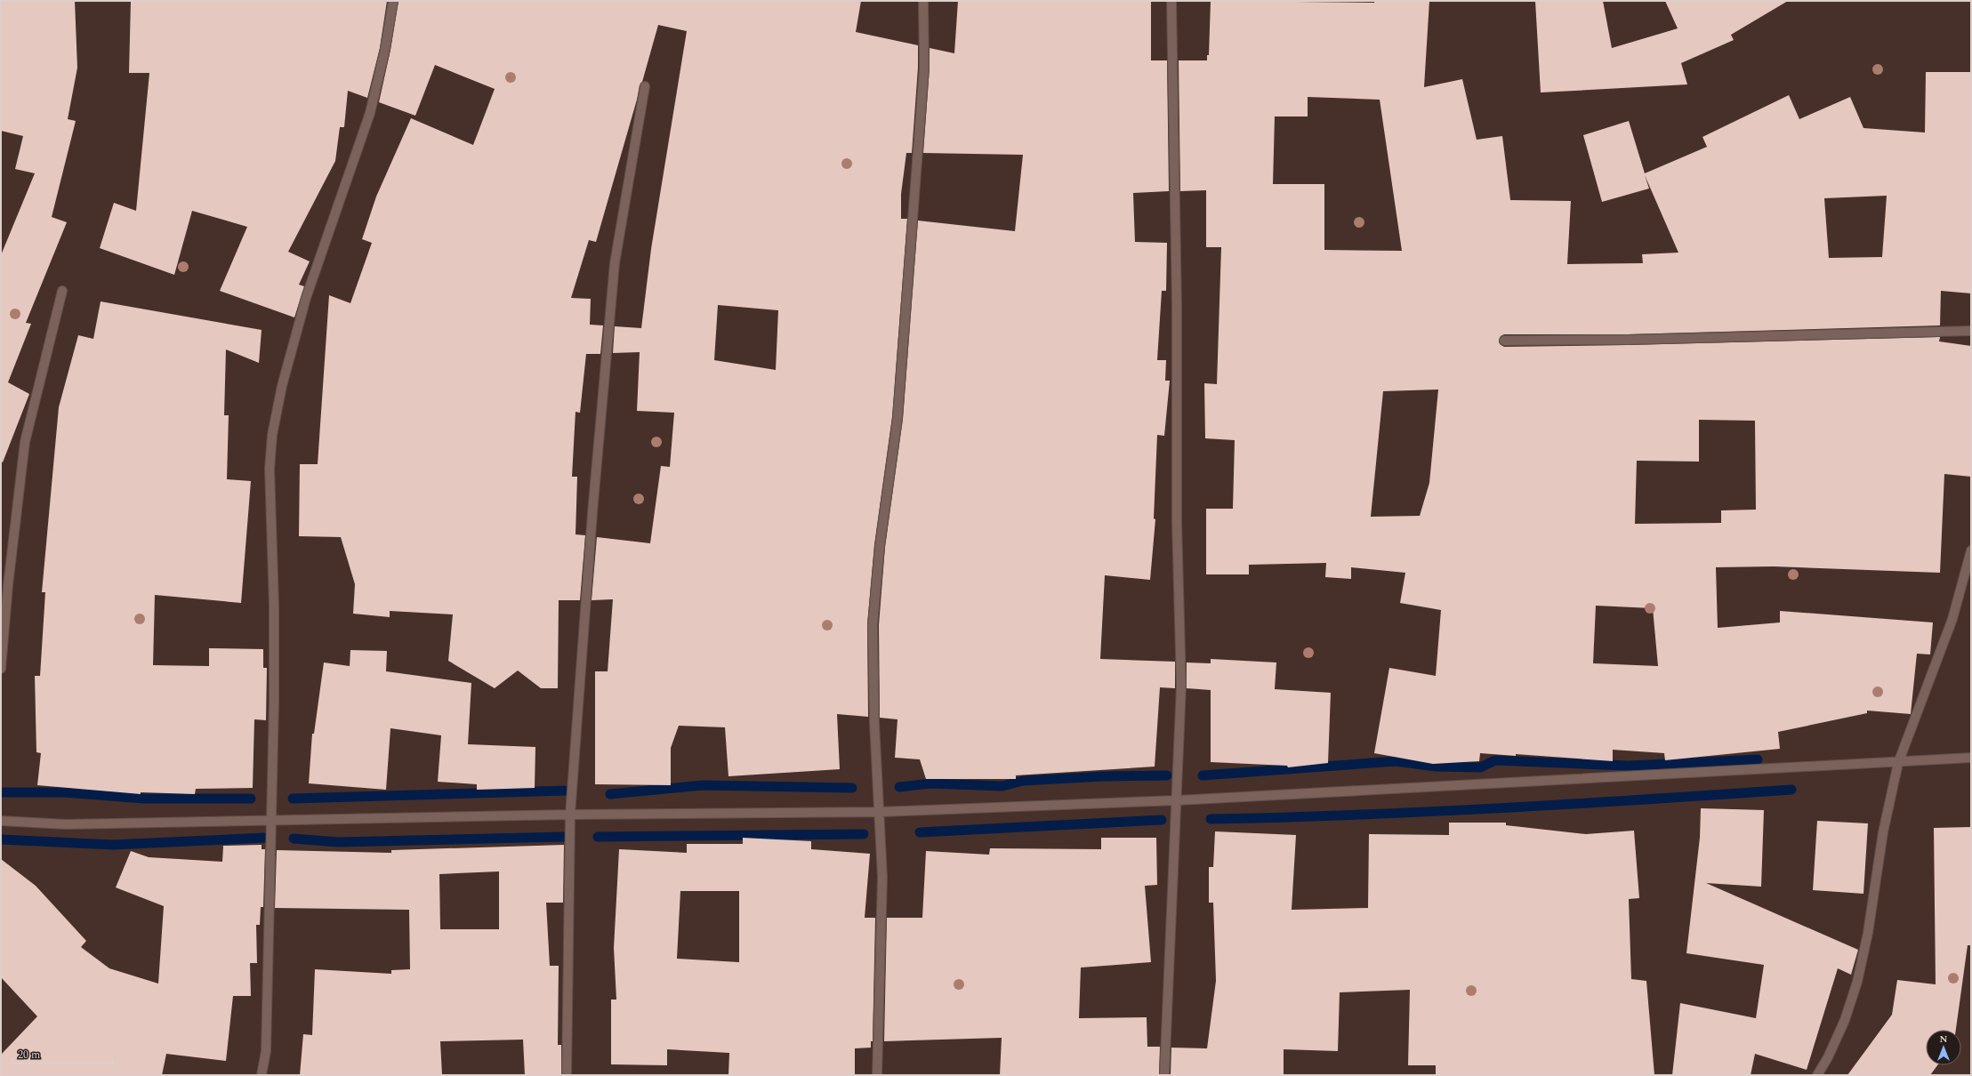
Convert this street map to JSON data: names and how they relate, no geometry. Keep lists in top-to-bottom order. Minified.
{"scale_bar":"20 m","north":"top"}
